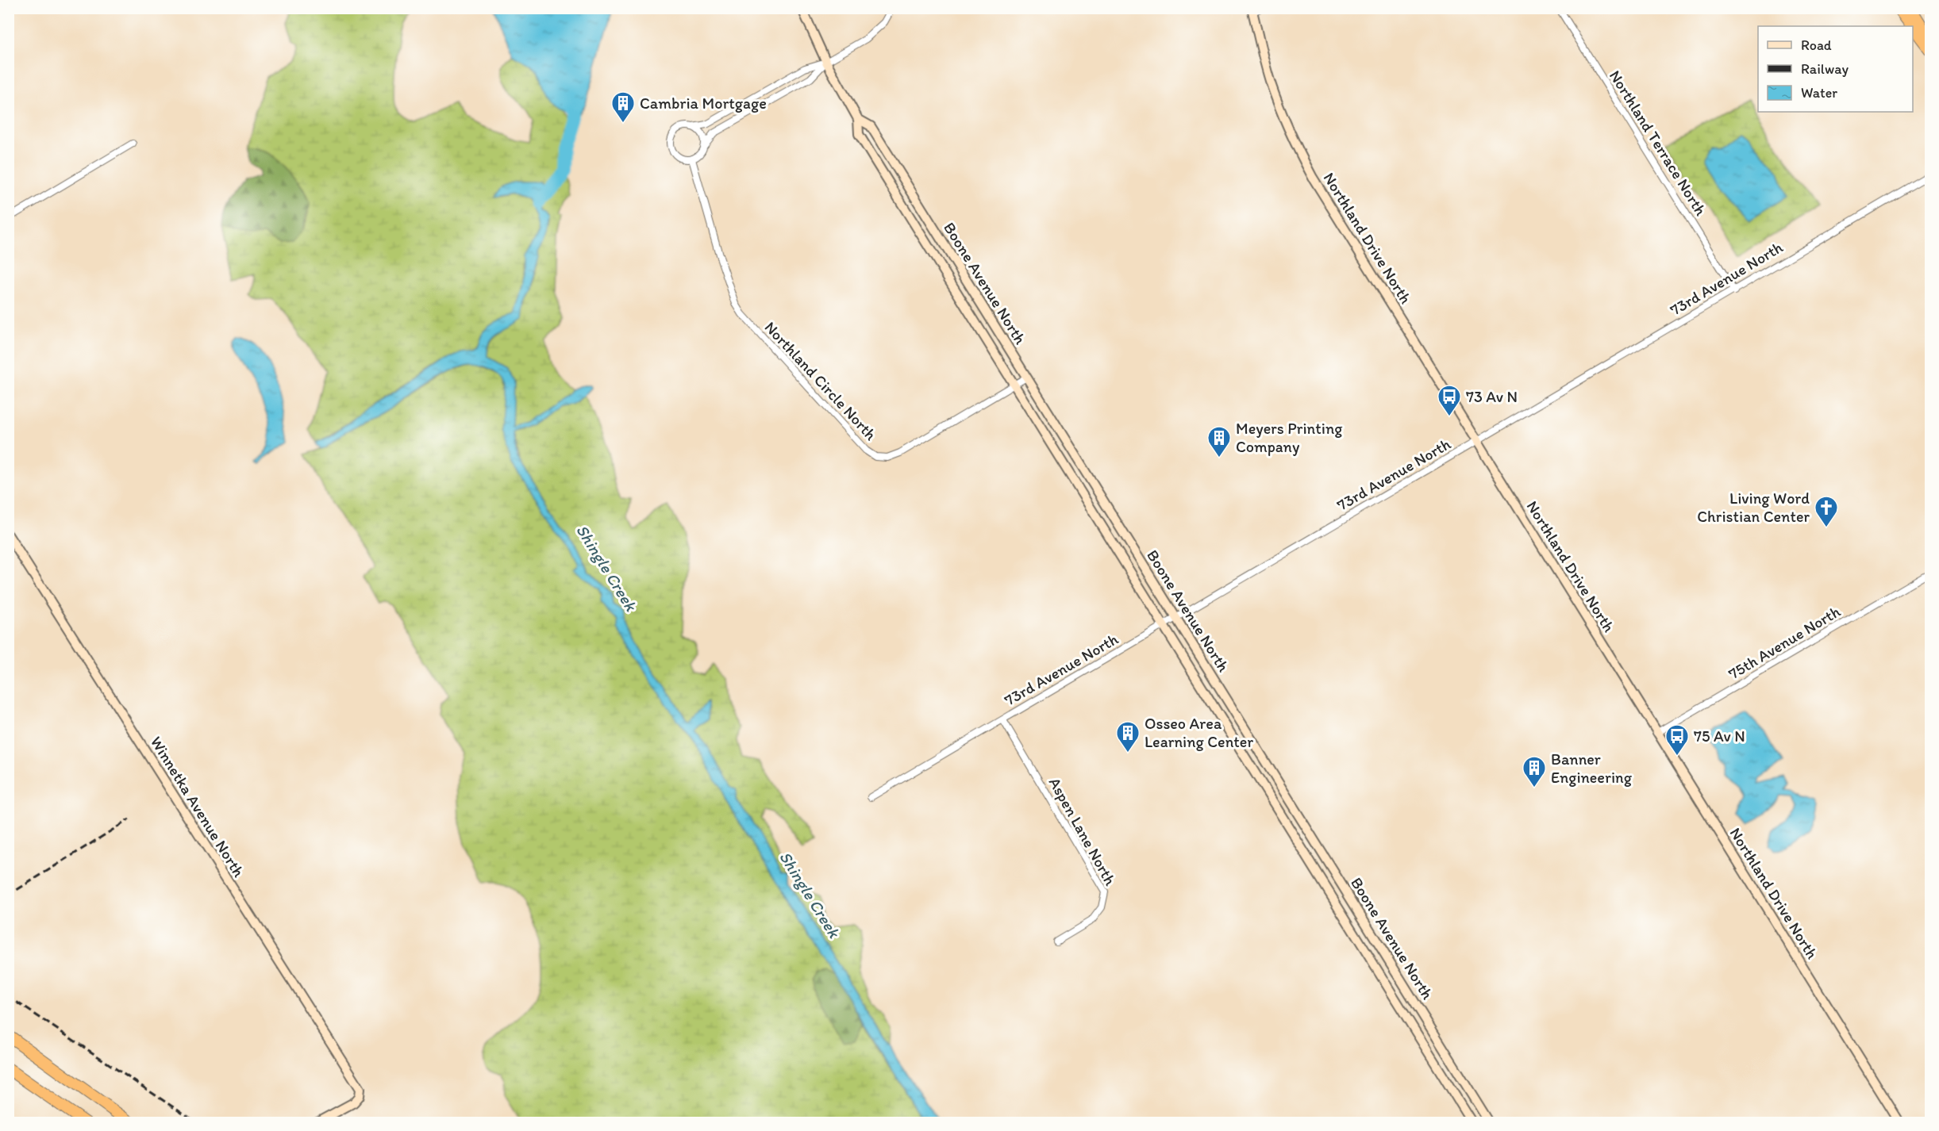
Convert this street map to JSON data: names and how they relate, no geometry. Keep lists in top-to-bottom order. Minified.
{"streets":{"street":["Northland Terrace North","Northland Drive North","73rd Avenue North","Boone Avenue North","Northland Circle North","75th Avenue North","Winnetka Avenue North","Aspen Lane North"]},"crossings":[["Northland Terrace North","73rd Avenue North"],["Northland Drive North","73rd Avenue North"],["Northland Drive North","75th Avenue North"],["73rd Avenue North","Boone Avenue North"],["73rd Avenue North","Aspen Lane North"],["Boone Avenue North","Northland Circle North"]],"water":["Shingle Creek"],"places":{"building":["Cambria Mortgage","Meyers Printing Company","Osseo Area Learning Center","Banner Engineering"],"bus stop":["73 Av N","75 Av N"],"church":["Living Word Christian Center"]},"legend":["Road","Railway","Water"]}
